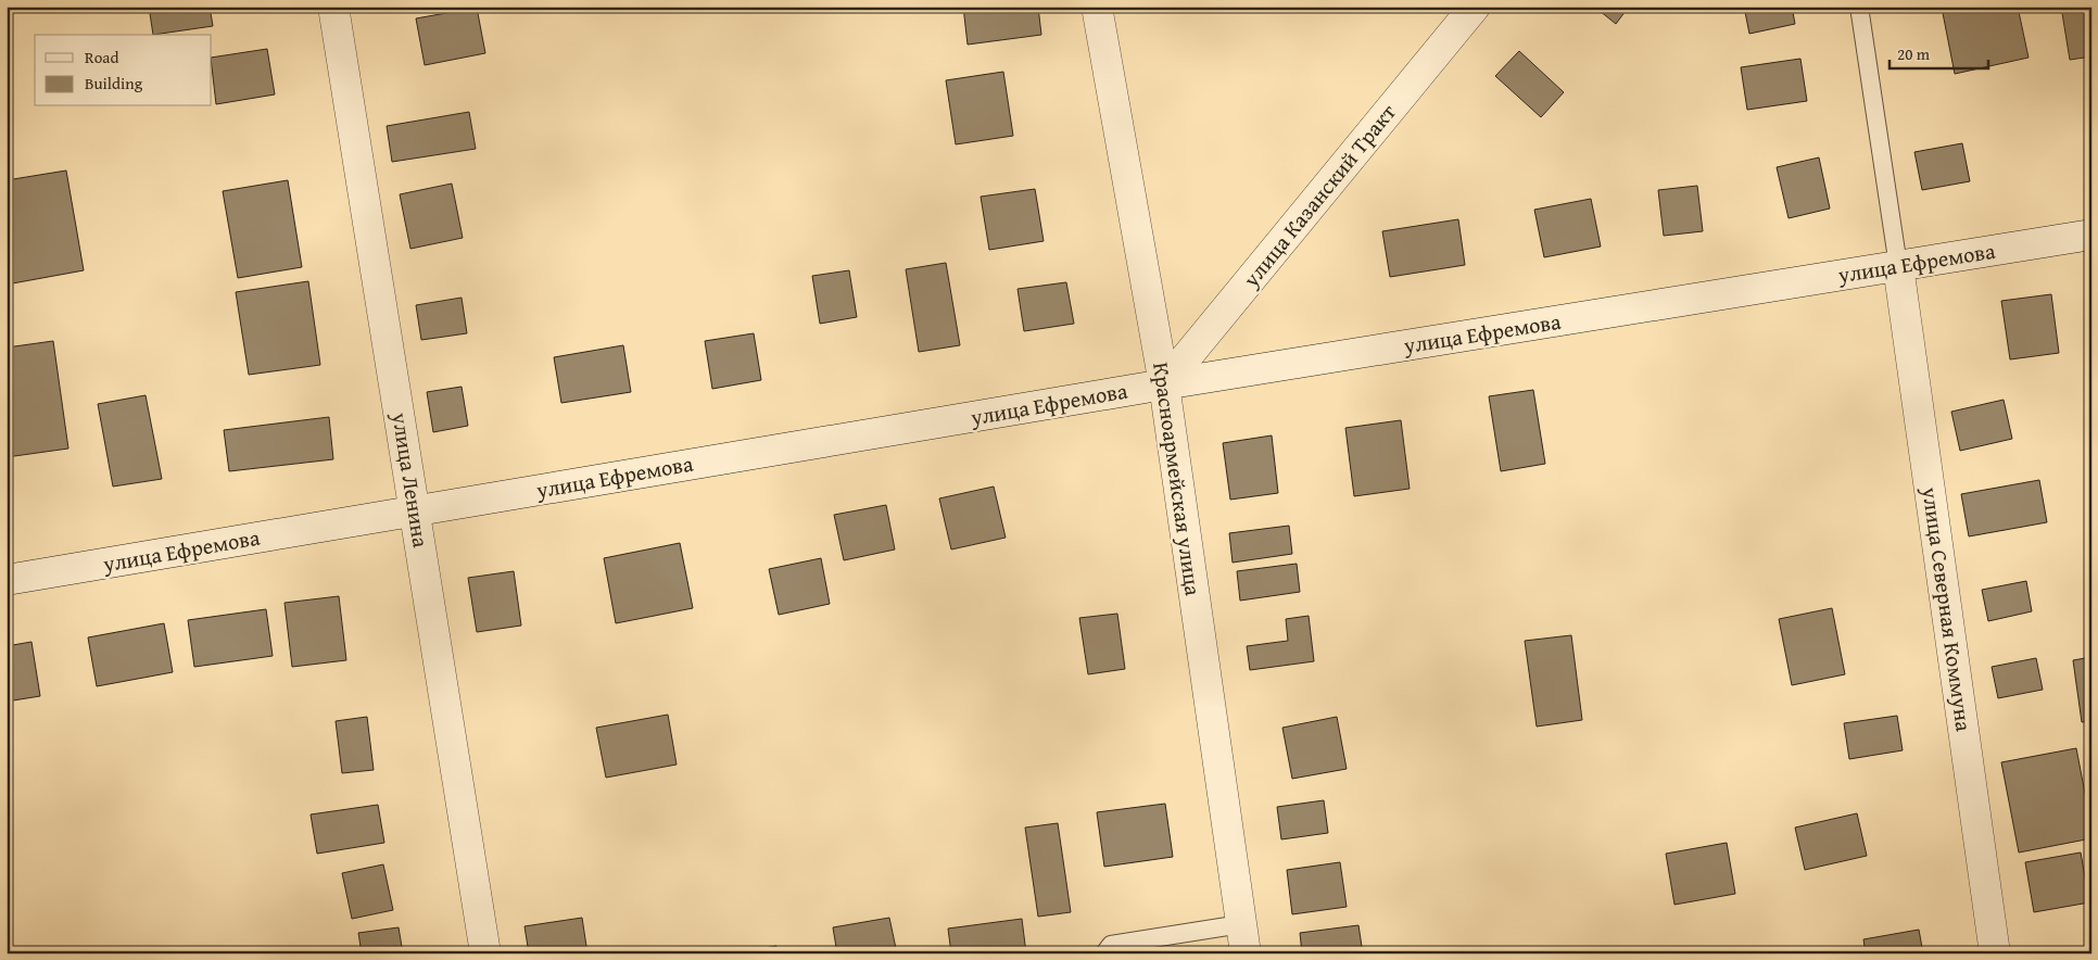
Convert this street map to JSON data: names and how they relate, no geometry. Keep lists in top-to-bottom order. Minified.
{"streets":{"street":["улица Казанский Тракт","улица Ефремова","Красноармейская улица","улица Ленина","улица Северная Коммуна"]},"crossings":[["улица Казанский Тракт","улица Ефремова"],["улица Казанский Тракт","Красноармейская улица"],["улица Ефремова","Красноармейская улица"],["улица Ефремова","улица Ленина"],["улица Ефремова","улица Северная Коммуна"]],"legend":["Road","Building"],"scale_bar":"20 m"}
